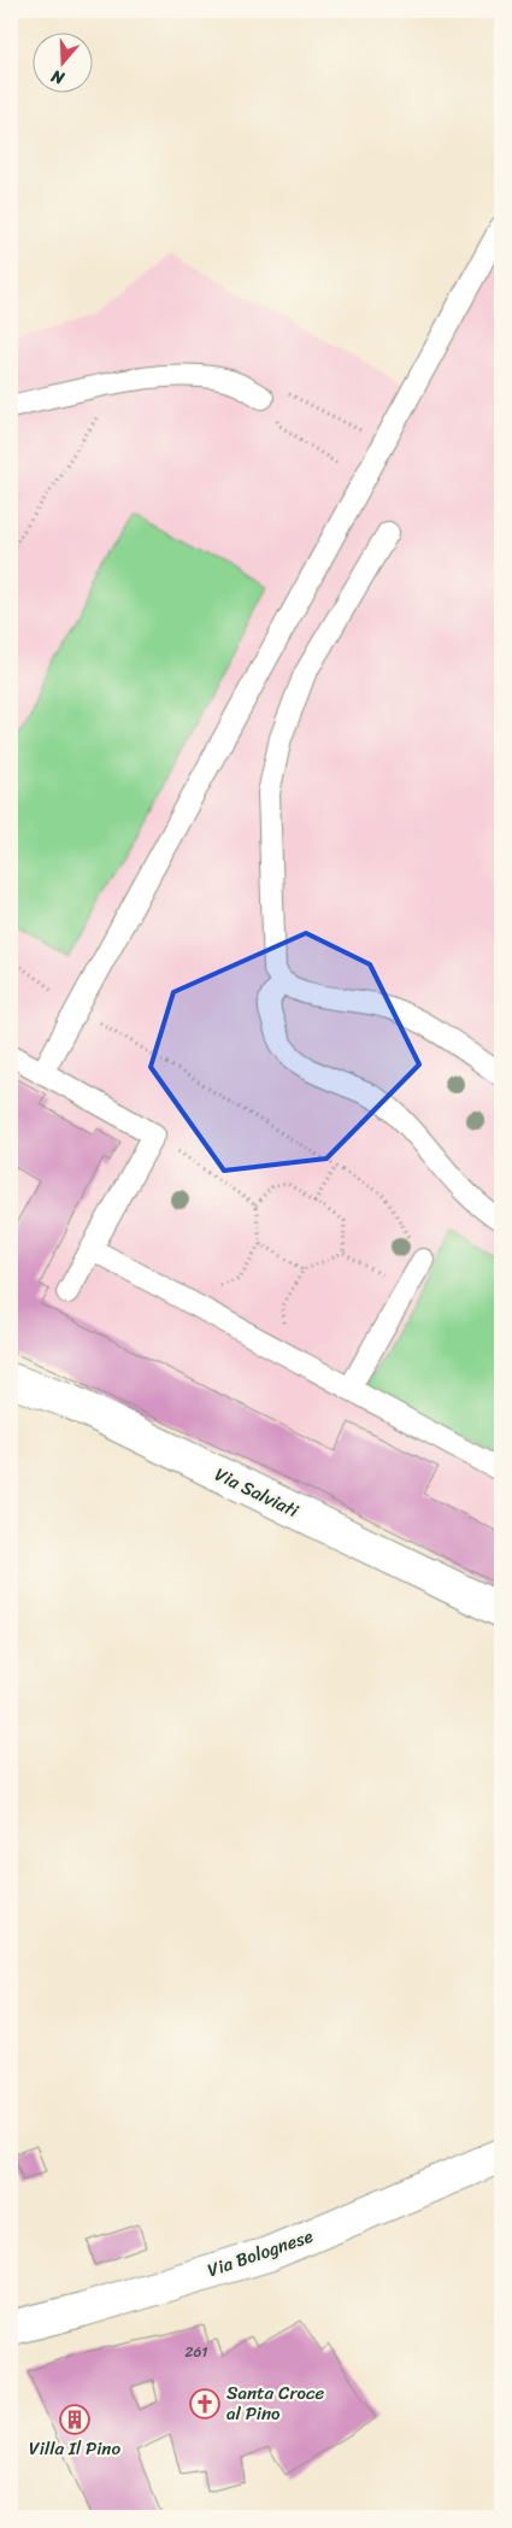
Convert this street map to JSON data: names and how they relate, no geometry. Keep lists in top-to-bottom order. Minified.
{"streets":{"main road":["Via Salviati","Via Bolognese"]},"places":{"church":["Santa Croce al Pino"],"building":["Villa Il Pino"]},"house_numbers":["261"],"north":"bottom"}
